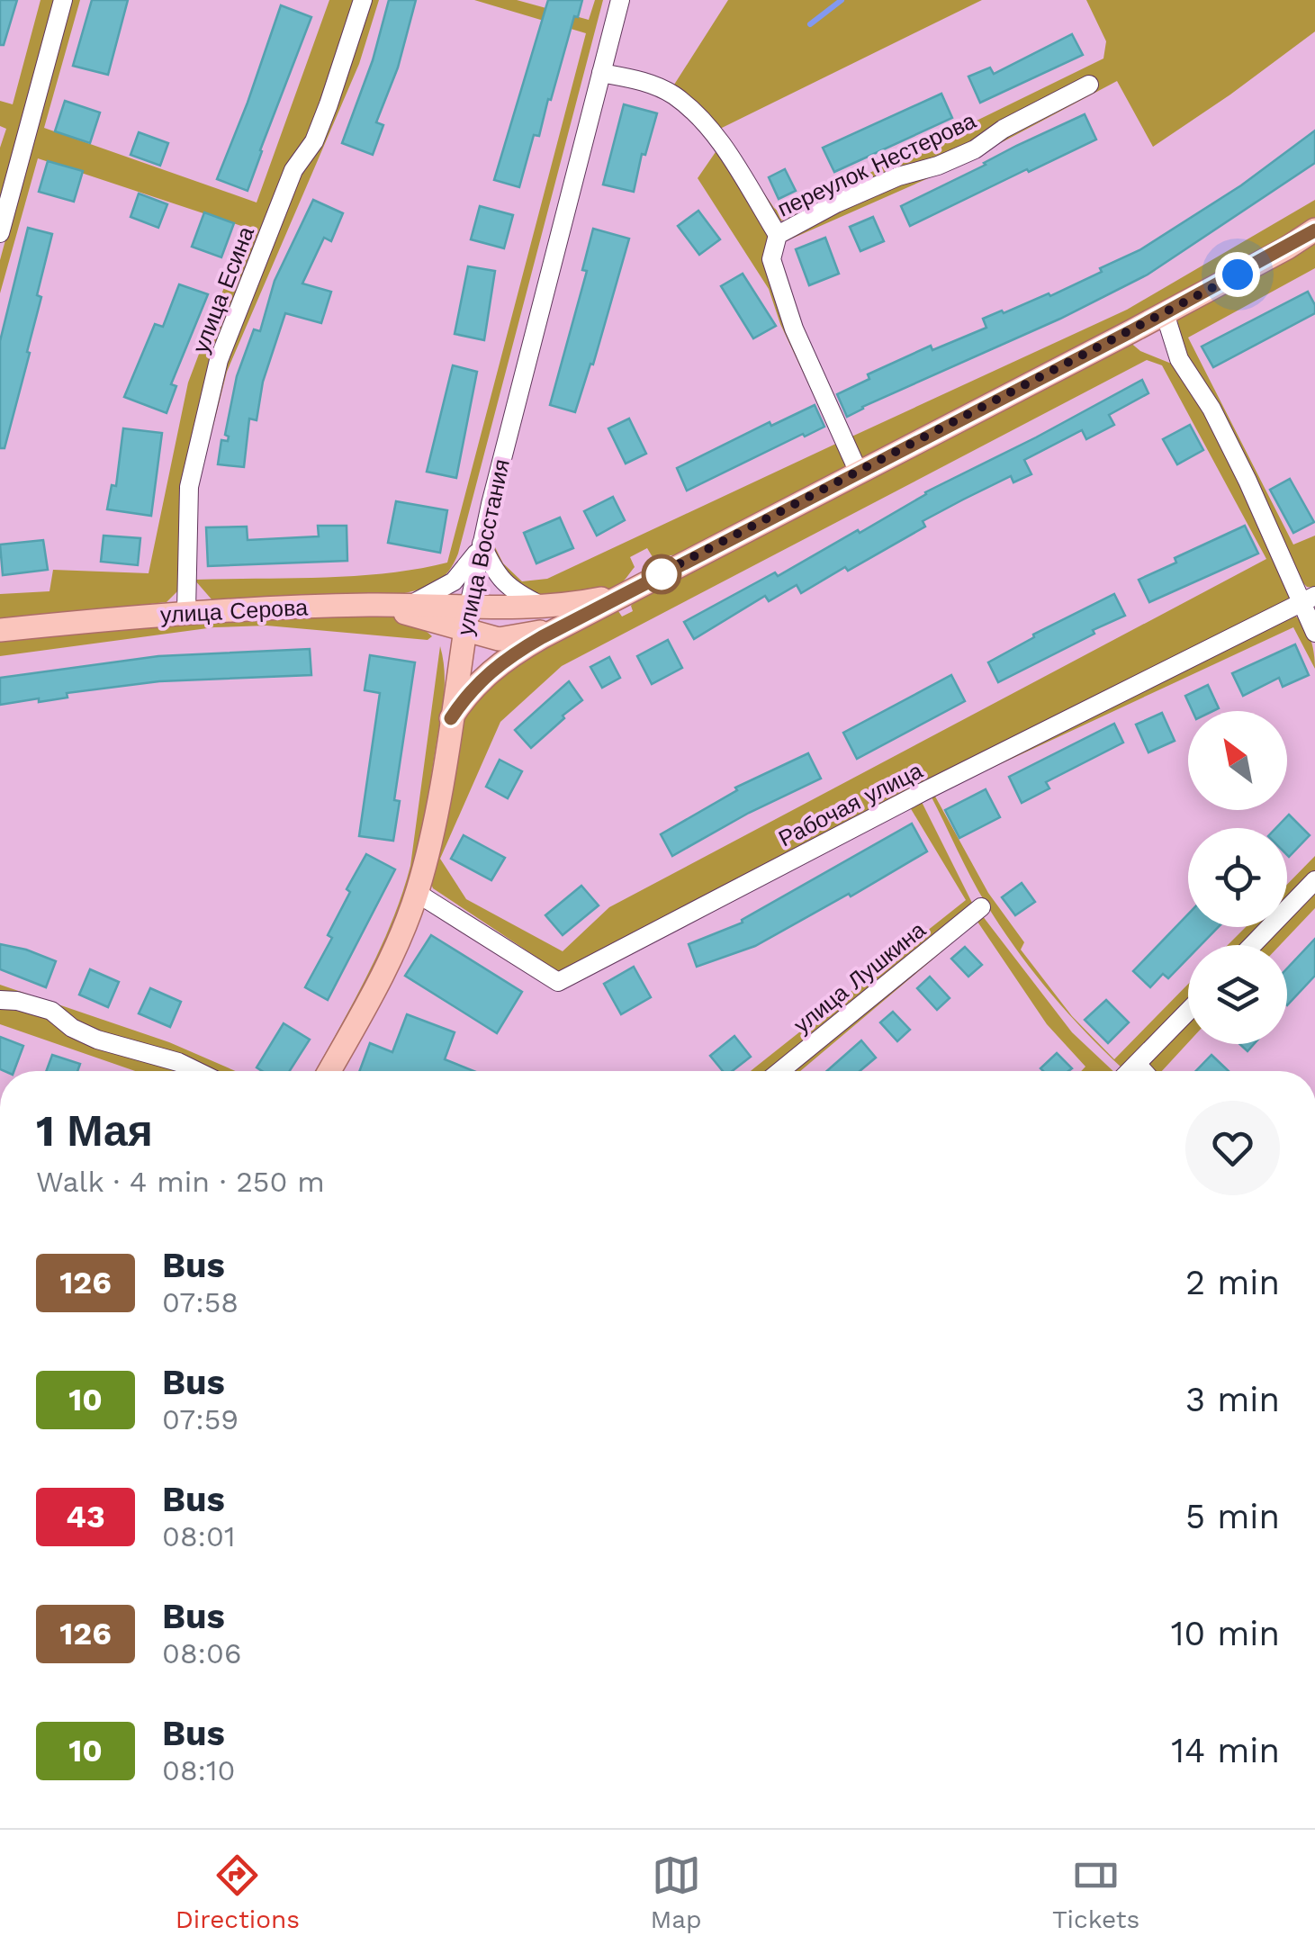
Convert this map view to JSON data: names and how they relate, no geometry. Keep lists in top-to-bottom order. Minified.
{"streets":{"main road":["улица Восстания","улица Серова"],"street":["переулок Нестерова","улица Есина","Рабочая улица","улица Лушкина"]},"crossings":[["переулок Нестерова","улица Восстания"],["улица Есина","улица Серова"],["улица Восстания","улица Серова"],["улица Восстания","Рабочая улица"]],"lines":["bus line 126"],"north":"top left","page":{"heading":["1 Мая","Walk · 4 min · 250 m"],"list":[{"mark":"126","name":"Bus","note":"07:58","value":"2 min"},{"mark":"10","name":"Bus","note":"07:59","value":"3 min"},{"mark":"43","name":"Bus","note":"08:01","value":"5 min"},{"mark":"126","name":"Bus","note":"08:06","value":"10 min"},{"mark":"10","name":"Bus","note":"08:10","value":"14 min"}],"tabs":["Directions","Map","Tickets"]}}
